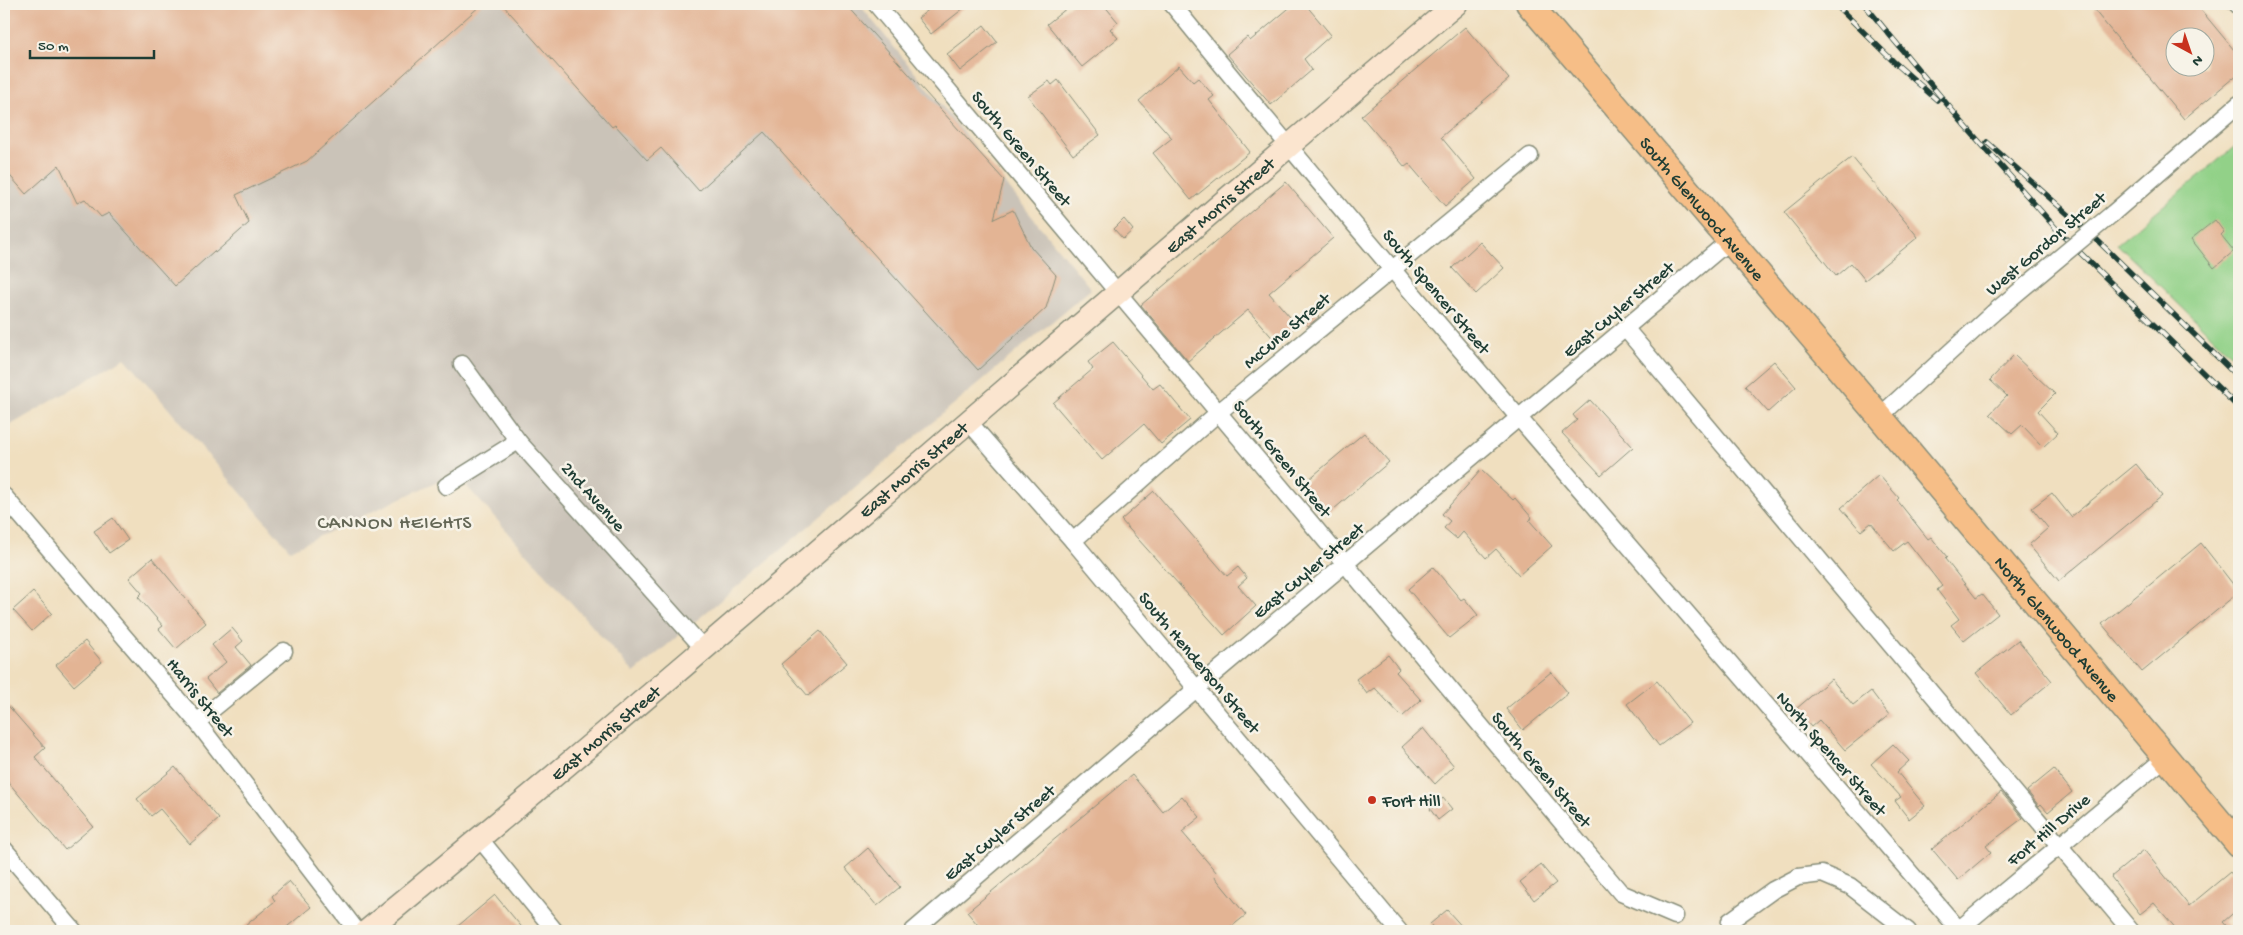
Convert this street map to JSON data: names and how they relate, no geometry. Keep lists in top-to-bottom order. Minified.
{"streets":{"main road":["East Morris Street","South Glenwood Avenue","North Glenwood Avenue"],"street":["South Green Street","West Gordon Street","South Spencer Street","East Cuyler Street","McCune Street","2nd Avenue","South Henderson Street","Harris Street","North Spencer Street","Fort Hill Drive"]},"crossings":[["South Green Street","East Morris Street"],["South Green Street","East Cuyler Street"],["South Green Street","McCune Street"],["East Morris Street","South Spencer Street"],["East Morris Street","2nd Avenue"],["East Morris Street","South Henderson Street"],["South Glenwood Avenue","West Gordon Street"],["South Glenwood Avenue","East Cuyler Street"],["South Glenwood Avenue","North Glenwood Avenue"],["West Gordon Street","North Glenwood Avenue"],["South Spencer Street","East Cuyler Street"],["South Spencer Street","McCune Street"],["South Spencer Street","North Spencer Street"],["East Cuyler Street","South Henderson Street"],["McCune Street","South Henderson Street"],["North Glenwood Avenue","Fort Hill Drive"],["North Spencer Street","Fort Hill Drive"]],"districts":["CANNON HEIGHTS"],"places":["Fort Hill"],"scale_bar":"50 m","north":"bottom right"}
